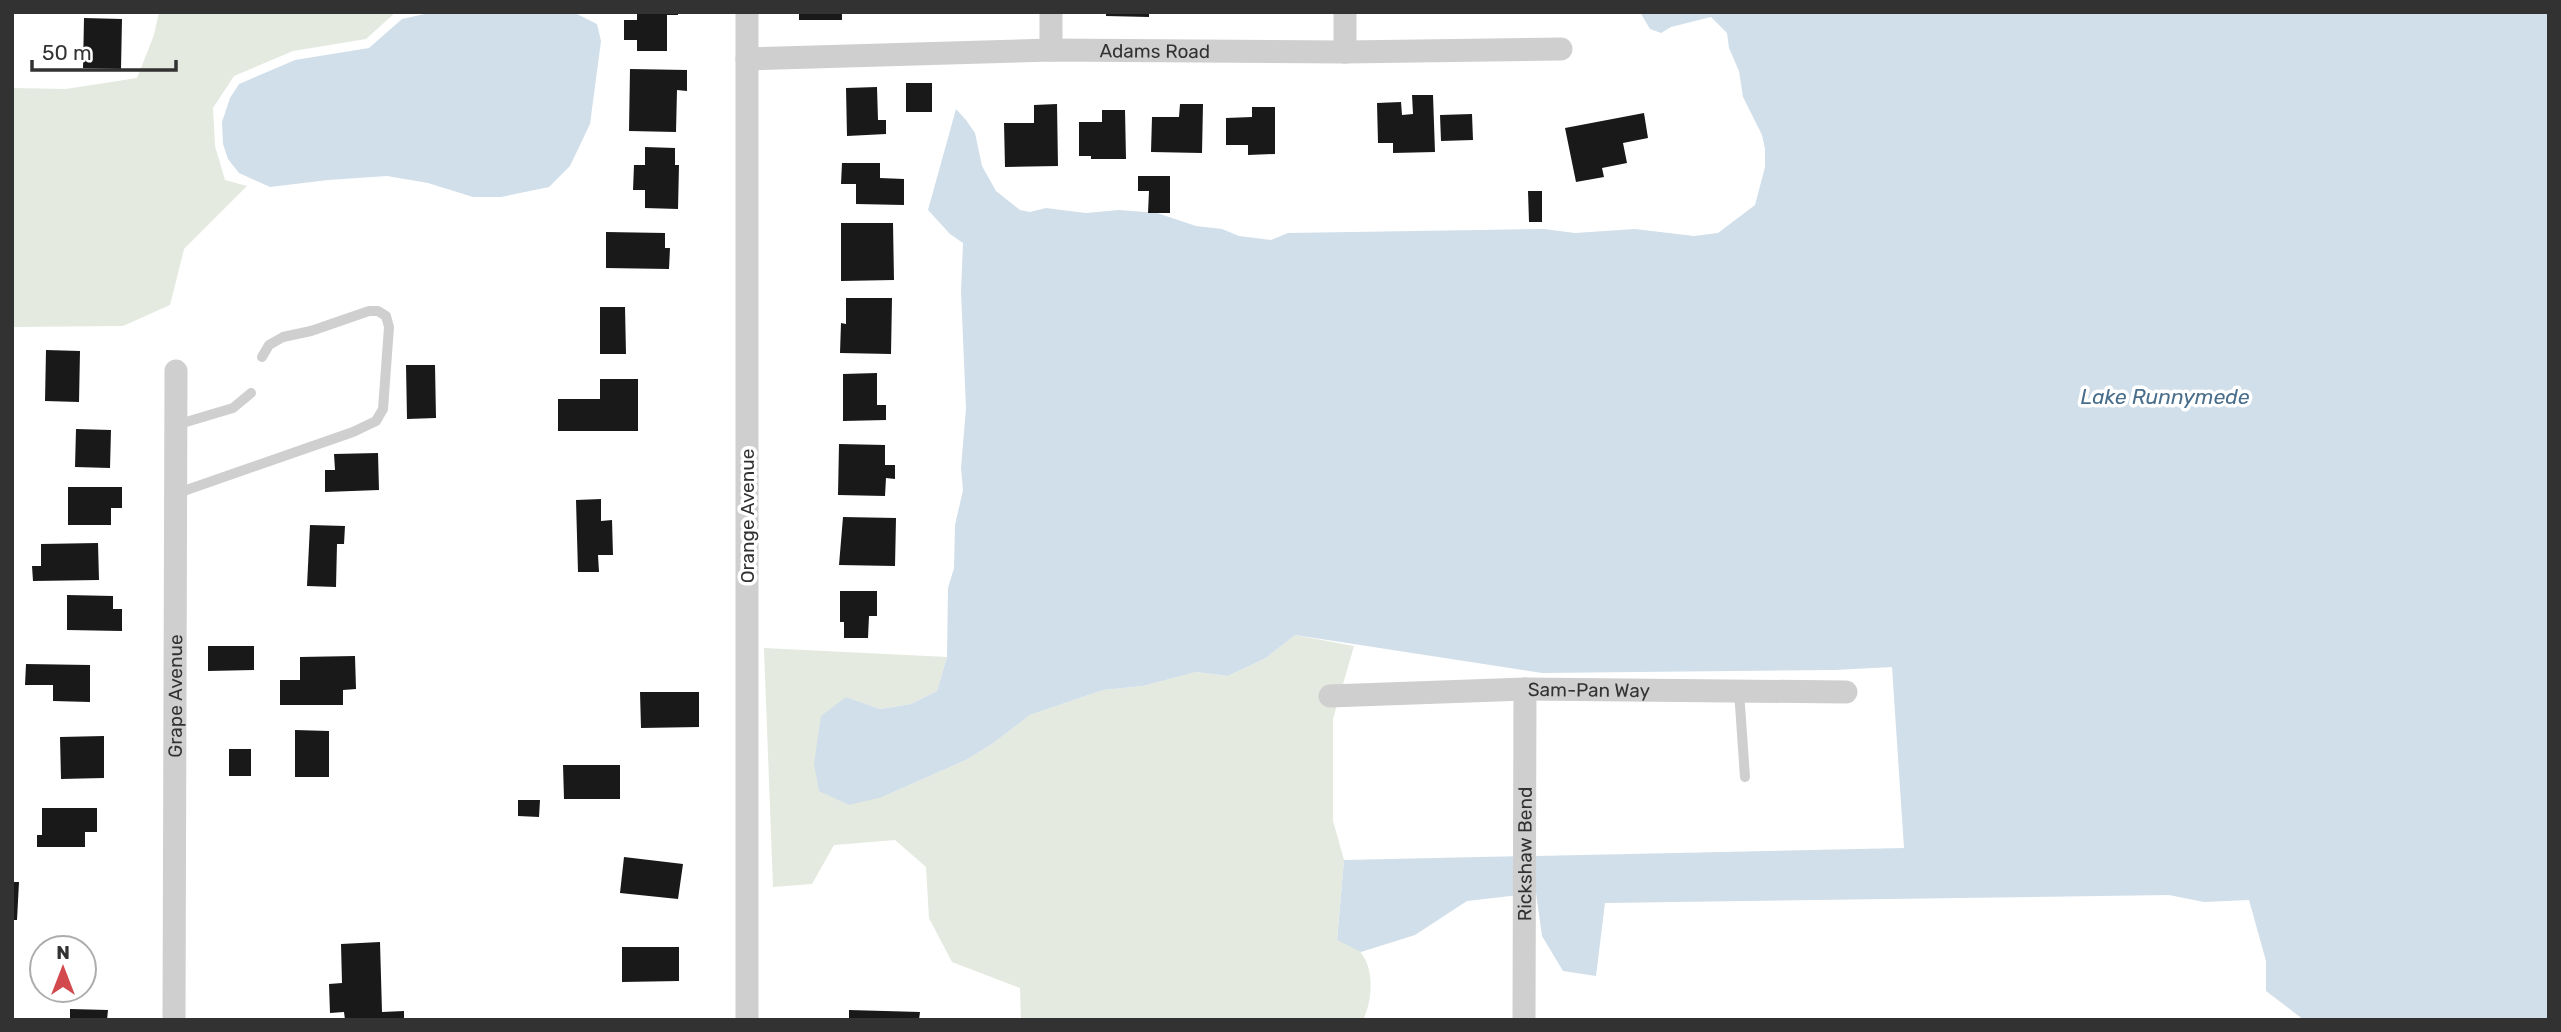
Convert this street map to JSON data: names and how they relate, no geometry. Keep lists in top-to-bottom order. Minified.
{"streets":{"street":["Adams Road","Orange Avenue","Sam-Pan Way","Grape Avenue","Rickshaw Bend"]},"crossings":[["Adams Road","Orange Avenue"],["Sam-Pan Way","Rickshaw Bend"]],"water":["Lake Runnymede"],"scale_bar":"50 m","north":"top"}
